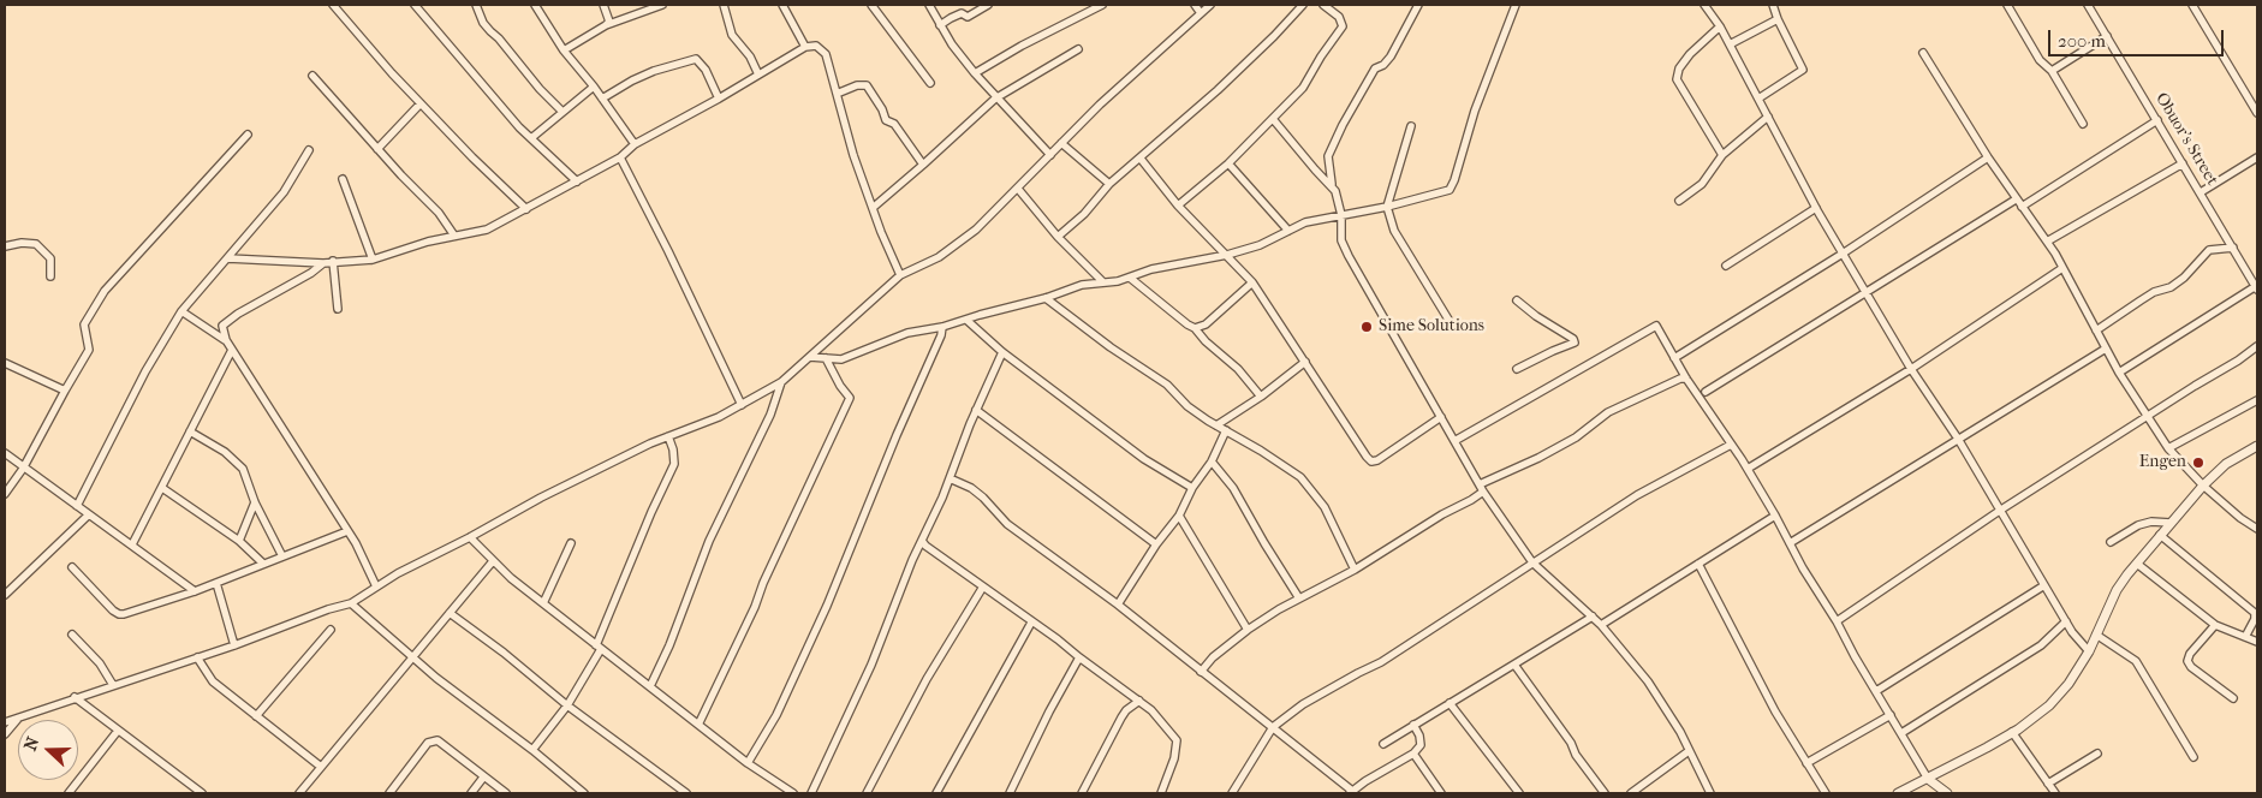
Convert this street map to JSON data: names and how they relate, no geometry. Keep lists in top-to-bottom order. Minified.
{"streets":{"street":["Obuor’s Street"]},"places":["Sime Solutions","Engen"],"scale_bar":"200 m","north":"left"}
